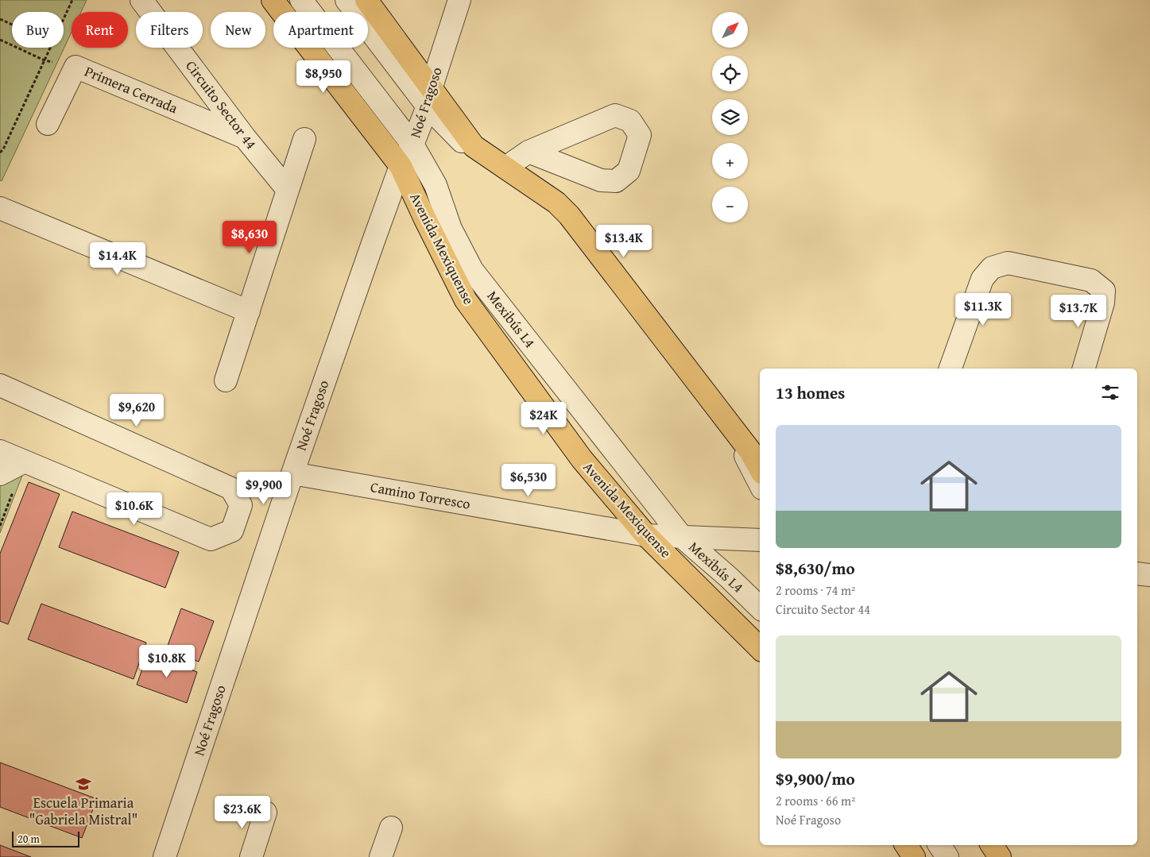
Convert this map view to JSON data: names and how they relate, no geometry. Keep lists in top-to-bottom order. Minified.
{"streets":{"main road":["Avenida Mexiquense"],"street":["Primera Cerrada","Noé Fragoso","Circuito Sector 44","Mexibús L4","Camino Torresco"]},"crossings":[["Primera Cerrada","Circuito Sector 44"],["Noé Fragoso","Avenida Mexiquense"],["Noé Fragoso","Mexibús L4"],["Noé Fragoso","Camino Torresco"],["Avenida Mexiquense","Camino Torresco"],["Mexibús L4","Camino Torresco"]],"places":{"school or university":["Escuela Primaria \"Gabriela Mistral\""]},"scale_bar":"20 m","north":"top right","page":{"map_buttons":["+","−"],"chip":["Buy","Rent","Filters","New","Apartment"],"price":["$8,950","$8,630","$13.4K","$14.4K","$11.3K","$13.7K","$9,620","$24K","$6,530","$9,900","$10.6K","$10.8K","$23.6K"],"heading":"13 homes","list":[{"name":"$8,630/mo","note":"2 rooms · 74 m² · Circuito Sector 44"},{"name":"$9,900/mo","note":"2 rooms · 66 m² · Noé Fragoso"}],"scale":"20 m"}}
